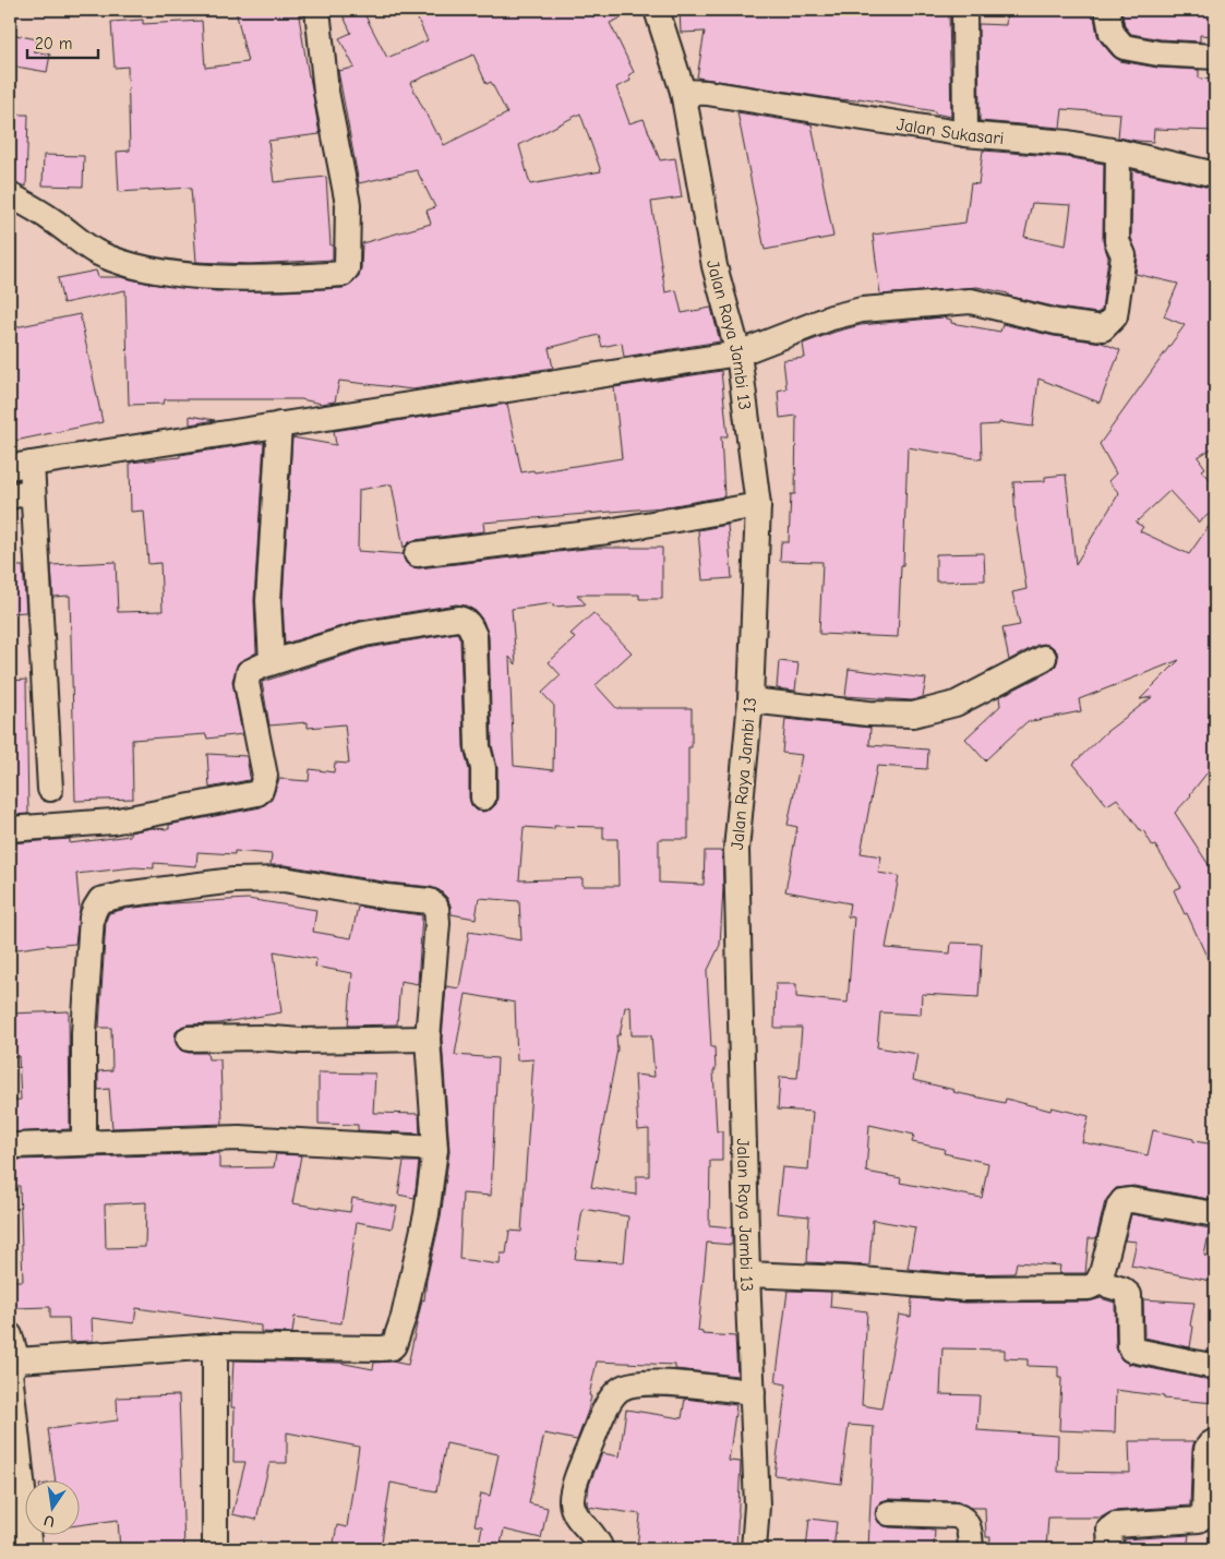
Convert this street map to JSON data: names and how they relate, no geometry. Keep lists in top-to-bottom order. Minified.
{"streets":{"street":["Jalan Sukasari","Jalan Raya Jambi 13"]},"crossings":[["Jalan Sukasari","Jalan Raya Jambi 13"]],"scale_bar":"20 m","north":"bottom"}
